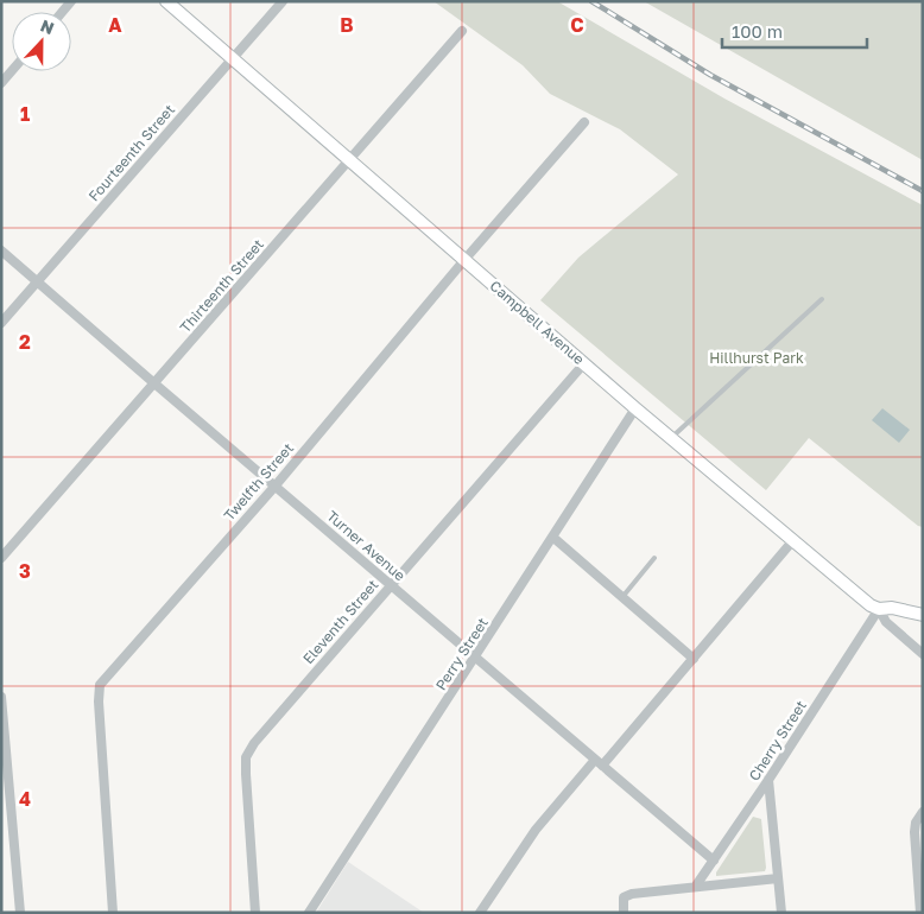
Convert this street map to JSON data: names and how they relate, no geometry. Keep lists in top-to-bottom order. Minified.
{"streets":{"street":["Fourteenth Street","Thirteenth Street","Campbell Avenue","Twelfth Street","Turner Avenue","Eleventh Street","Perry Street","Cherry Street"]},"crossings":[["Fourteenth Street","Campbell Avenue"],["Fourteenth Street","Turner Avenue"],["Thirteenth Street","Campbell Avenue"],["Thirteenth Street","Turner Avenue"],["Campbell Avenue","Twelfth Street"],["Campbell Avenue","Eleventh Street"],["Campbell Avenue","Perry Street"],["Campbell Avenue","Cherry Street"],["Twelfth Street","Turner Avenue"],["Turner Avenue","Eleventh Street"],["Turner Avenue","Perry Street"],["Turner Avenue","Cherry Street"]],"parks":["Hillhurst Park"],"scale_bar":"100 m","north":"top","grid":{"columns":["A","B","C"],"rows":["1","2","3","4"]}}
